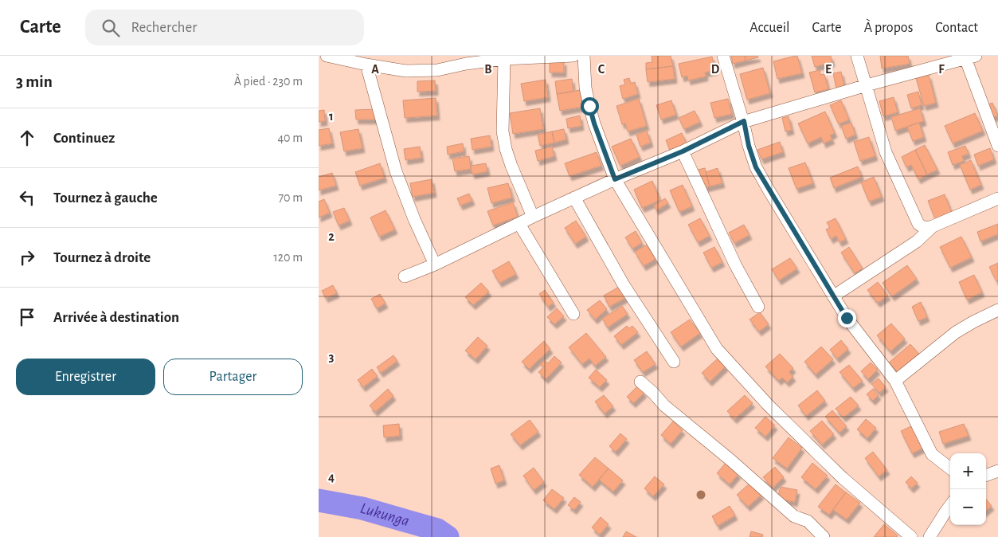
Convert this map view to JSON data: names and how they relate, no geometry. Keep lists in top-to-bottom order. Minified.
{"water":["Lukunga"],"page":{"header":"Carte","search":"Rechercher","nav":["Accueil","Carte","À propos","Contact"],"heading":["3 min","À pied · 230 m"],"list":[["Continuez","40 m"],["Tournez à gauche","70 m"],["Tournez à droite","120 m"],"Arrivée à destination"],"buttons":["Enregistrer","Partager"],"map_buttons":["+","−"]},"grid":{"columns":["A","B","C","D","E","F"],"rows":["1","2","3","4"]}}
